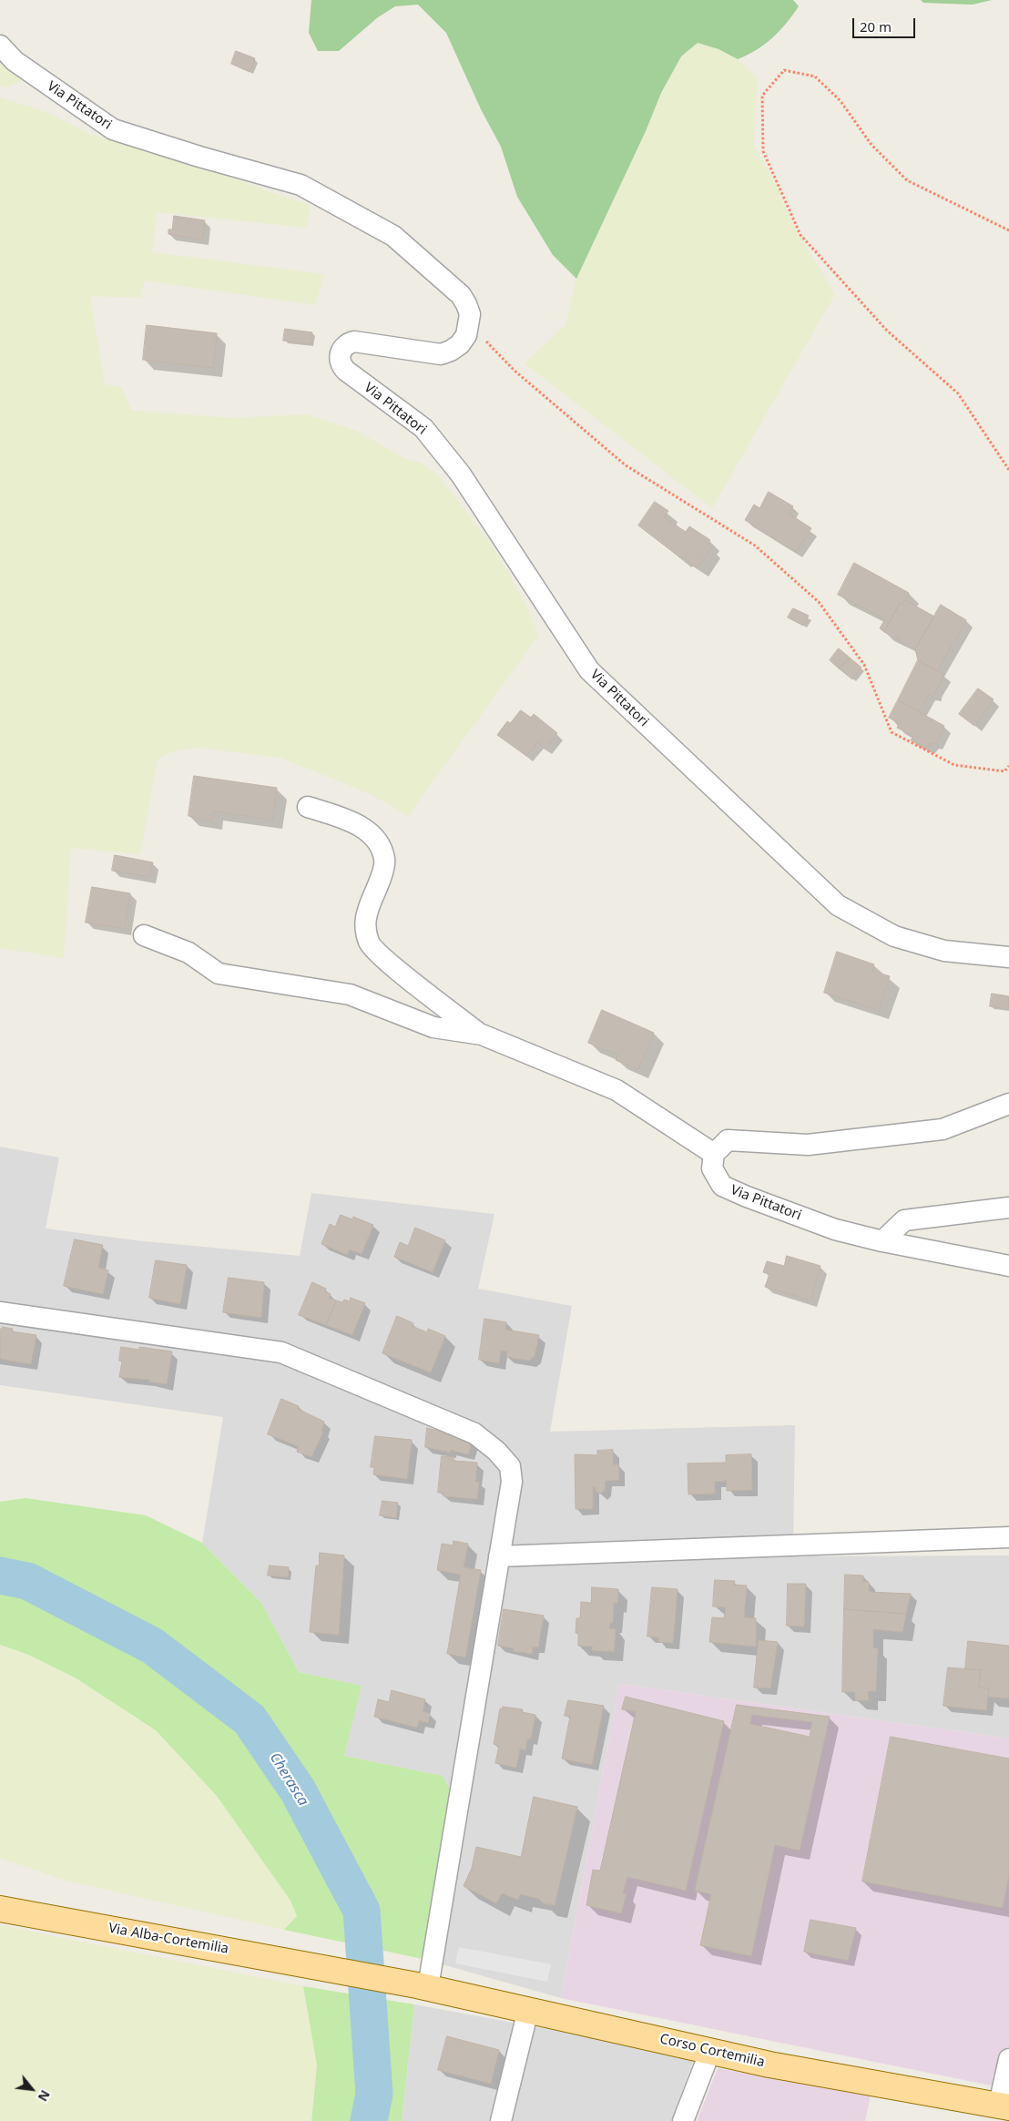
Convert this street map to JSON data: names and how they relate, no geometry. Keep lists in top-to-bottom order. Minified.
{"streets":{"main road":["Via Alba-Cortemilia","Corso Cortemilia"],"street":["Via Pittatori"]},"crossings":[["Via Alba-Cortemilia","Corso Cortemilia"]],"water":["Cherasca"],"scale_bar":"20 m","north":"bottom right"}
